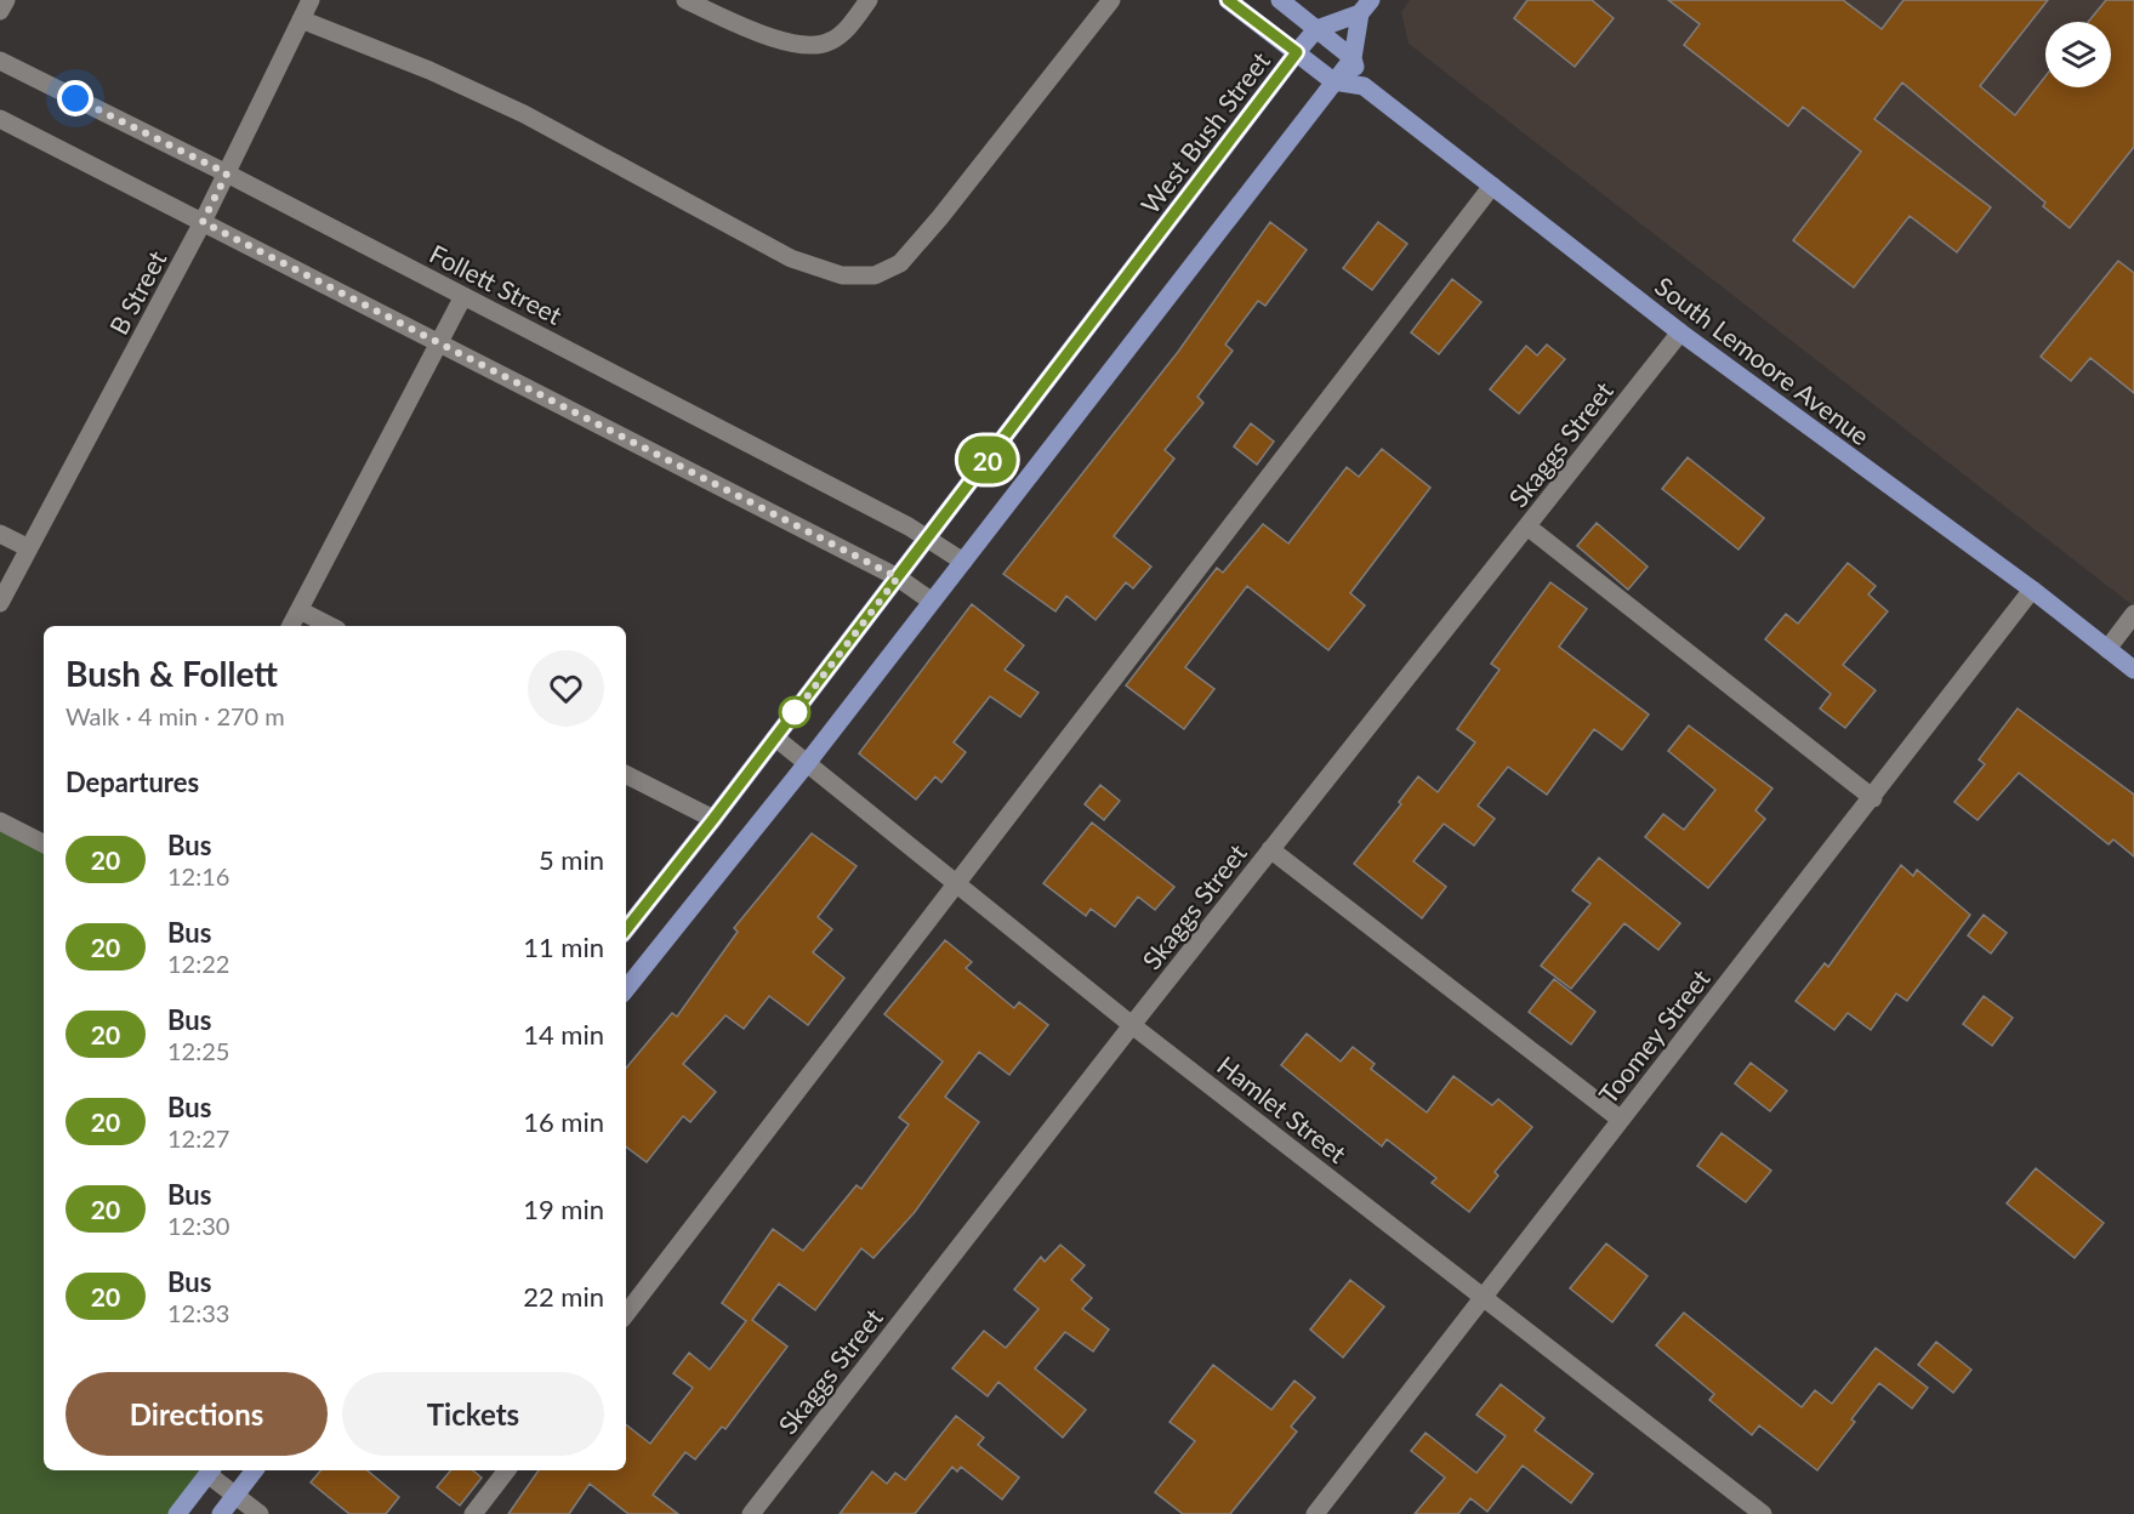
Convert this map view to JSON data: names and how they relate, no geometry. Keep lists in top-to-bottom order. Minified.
{"streets":{"main road":["West Bush Street","South Lemoore Avenue"],"street":["Follett Street","B Street","Skaggs Street","Toomey Street","Hamlet Street"]},"crossings":[["West Bush Street","Follett Street"],["West Bush Street","Hamlet Street"],["Follett Street","B Street"],["South Lemoore Avenue","Skaggs Street"],["South Lemoore Avenue","Toomey Street"],["Skaggs Street","Hamlet Street"],["Toomey Street","Hamlet Street"]],"lines":["bus line 20"],"page":{"on_map":"20","heading":[["Bush & Follett","Walk · 4 min · 270 m"],"Departures"],"list":[{"mark":"20","name":"Bus","note":"12:16","value":"5 min"},{"mark":"20","name":"Bus","note":"12:22","value":"11 min"},{"mark":"20","name":"Bus","note":"12:25","value":"14 min"},{"mark":"20","name":"Bus","note":"12:27","value":"16 min"},{"mark":"20","name":"Bus","note":"12:30","value":"19 min"},{"mark":"20","name":"Bus","note":"12:33","value":"22 min"}],"buttons":["Directions","Tickets"]}}
